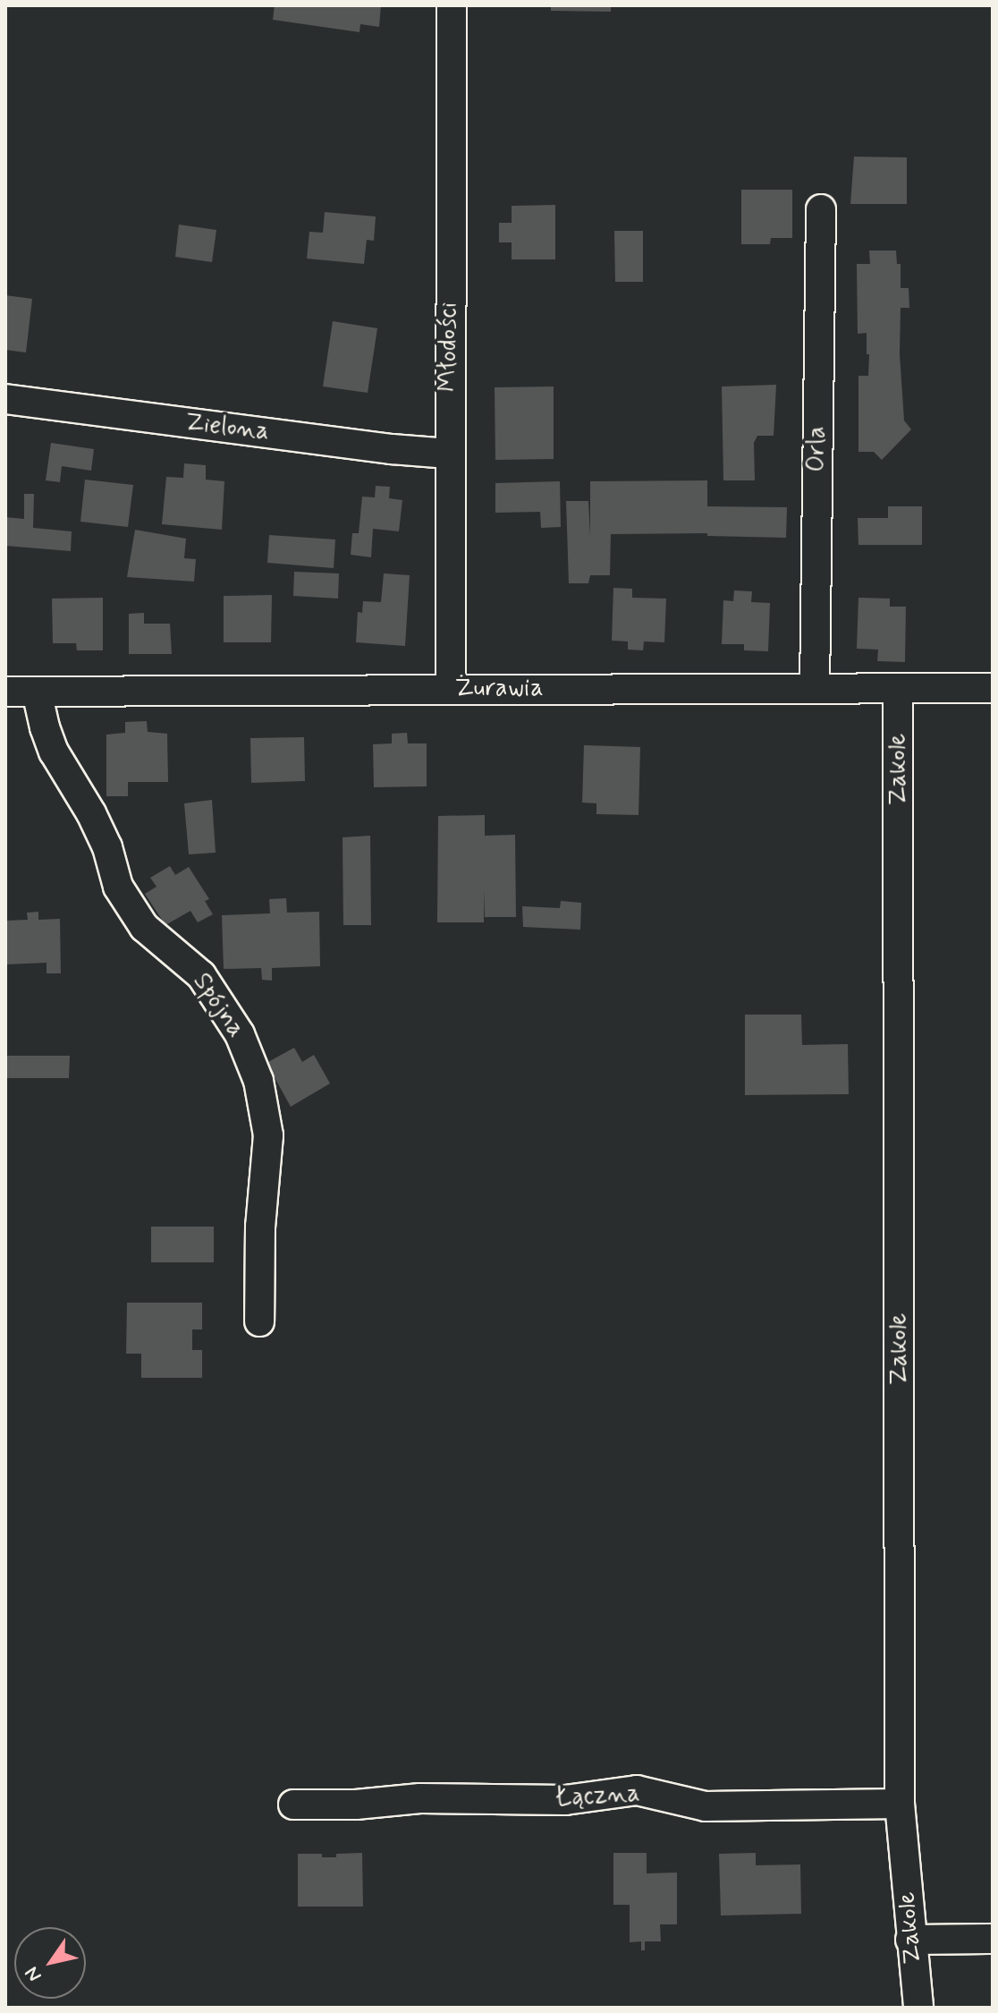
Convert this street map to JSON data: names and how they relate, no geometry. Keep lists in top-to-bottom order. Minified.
{"streets":{"street":["Młodości","Zielona","Orla","Żurawia","Zakole","Spójna","Łączna"]},"crossings":[["Młodości","Zielona"],["Młodości","Żurawia"],["Orla","Żurawia"],["Żurawia","Zakole"],["Żurawia","Spójna"],["Zakole","Łączna"]],"north":"bottom left"}
